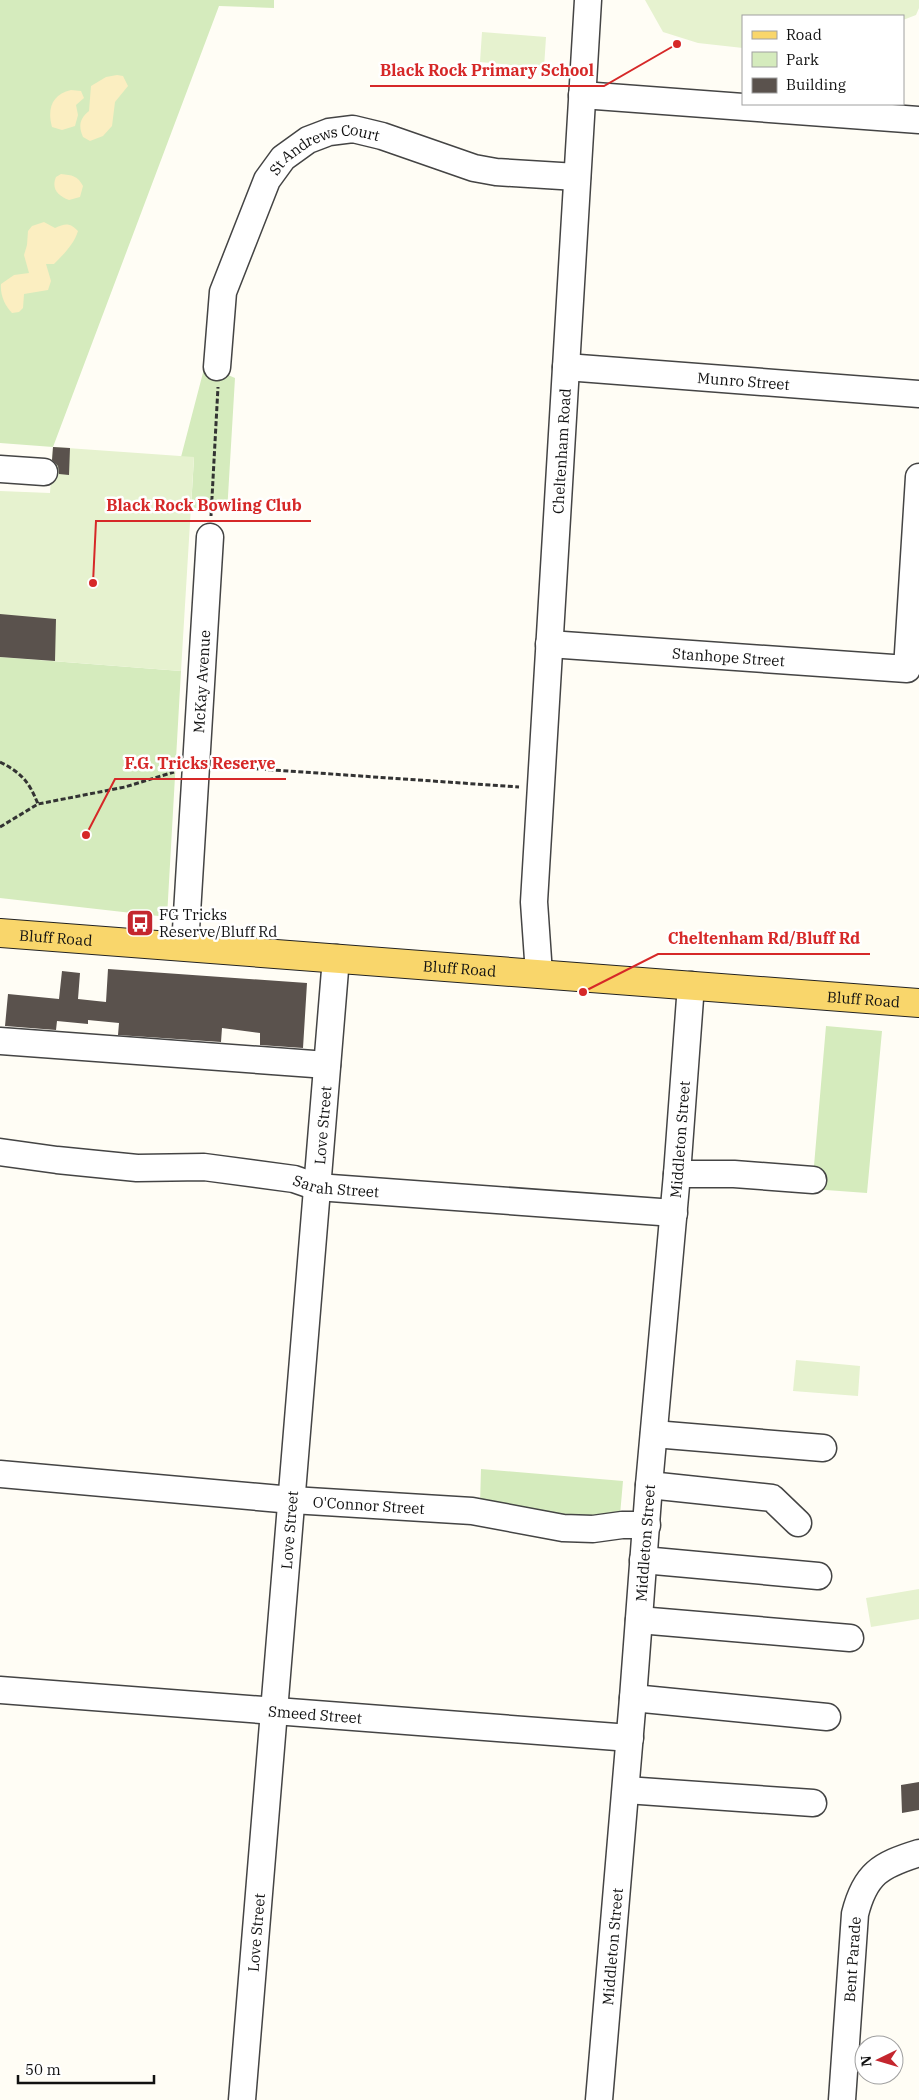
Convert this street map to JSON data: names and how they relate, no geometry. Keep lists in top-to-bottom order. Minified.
{"streets":{"main road":["Bluff Road"],"street":["St Andrews Court","Munro Street","Cheltenham Road","Stanhope Street","McKay Avenue","Love Street","Middleton Street","Sarah Street","O'Connor Street","Smeed Street","Bent Parade"]},"crossings":[["St Andrews Court","Cheltenham Road"],["Munro Street","Cheltenham Road"],["Cheltenham Road","Stanhope Street"],["Cheltenham Road","Bluff Road"],["McKay Avenue","Bluff Road"],["Bluff Road","Love Street"],["Bluff Road","Middleton Street"],["Love Street","Sarah Street"],["Love Street","O'Connor Street"],["Love Street","Smeed Street"],["Middleton Street","Sarah Street"],["Middleton Street","O'Connor Street"],["Middleton Street","Smeed Street"]],"places":{"other":["Black Rock Primary School","Black Rock Bowling Club","F.G. Tricks Reserve","Cheltenham Rd/Bluff Rd"],"bus stop":["FG Tricks Reserve/Bluff Rd"]},"legend":["Road","Park","Building"],"scale_bar":"50 m","north":"left"}
